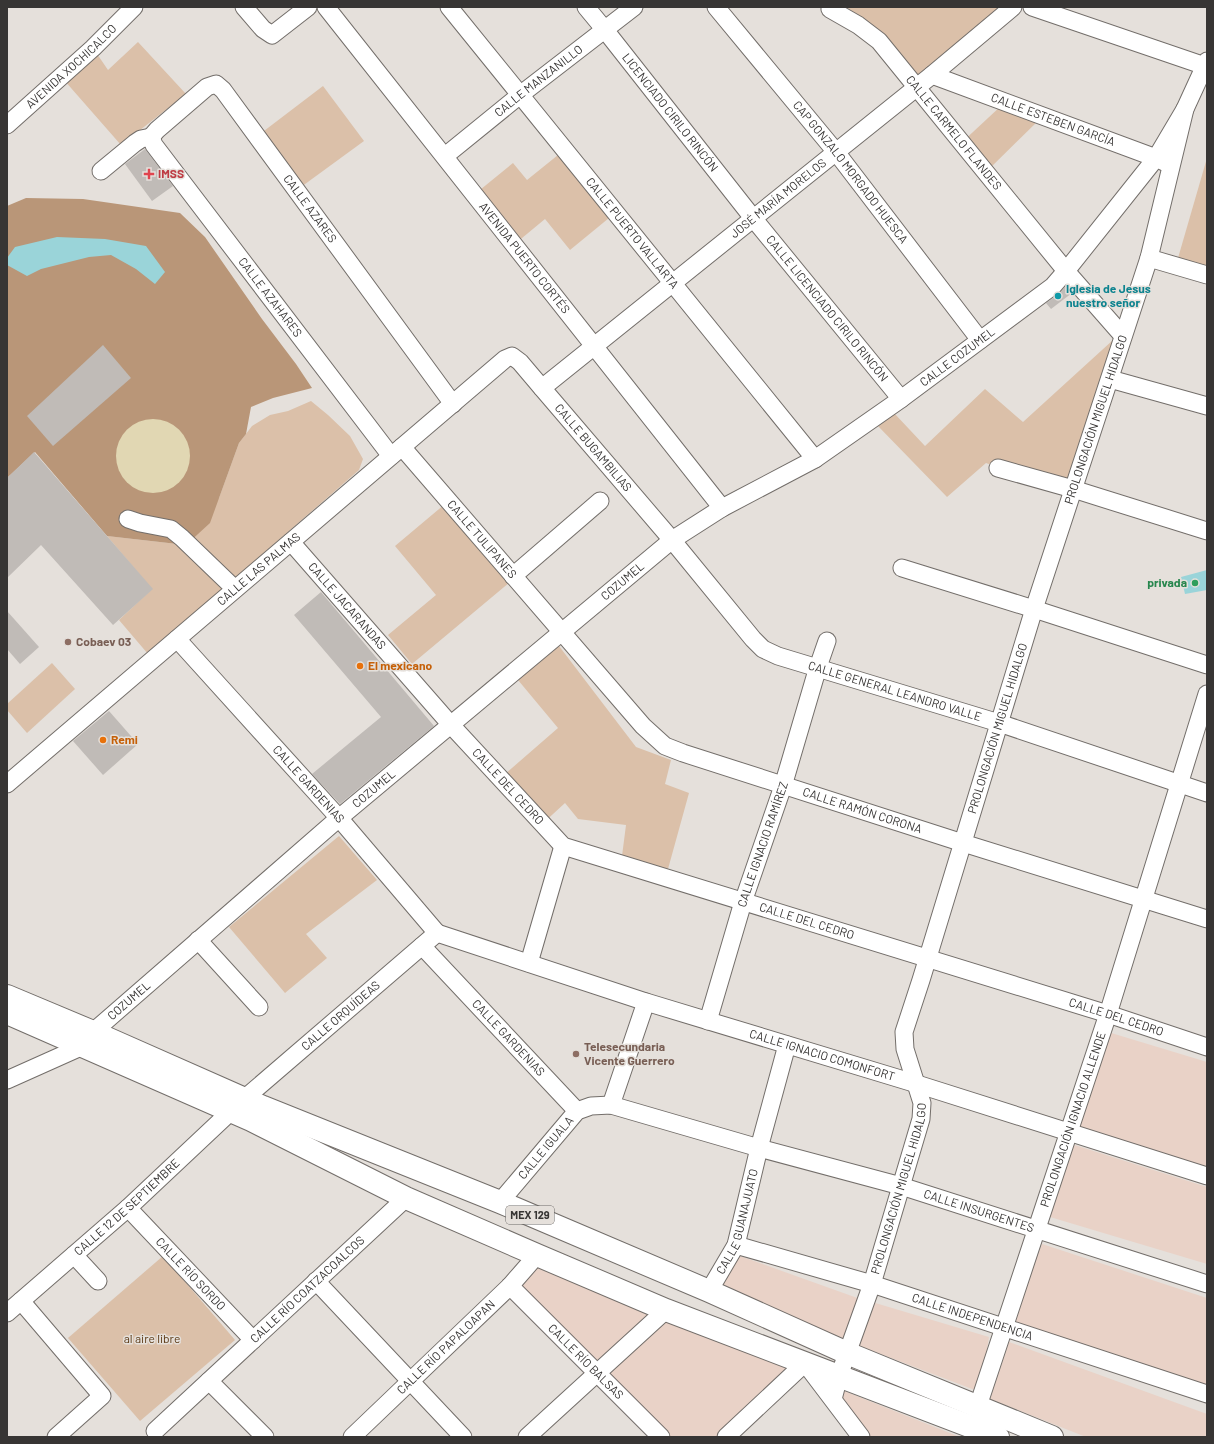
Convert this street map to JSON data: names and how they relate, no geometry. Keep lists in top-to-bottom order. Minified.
{"streets":{"main road":["MEX 129"],"street":["AVENIDA XOCHICALCO","CALLE MANZANILLO","LICENCIADO CIRILO RINCÓN","CALLE ESTEBEN GARCÍA","CALLE CARMELO FLANDES","CAP GONZALO MORGADO HUESCA","JOSÉ MARÍA MORELOS","CALLE AZARES","CALLE PUERTO VALLARTA","AVENIDA PUERTO CORTÉS","CALLE AZAHARES","CALLE LICENCIADO CIRILO RINCÓN","CALLE COZUMEL","PROLONGACIÓN MIGUEL HIDALGO","CALLE BUGAMBILIAS","CALLE TULIPANES","CALLE LAS PALMAS","COZUMEL","CALLE JACARANDAS","CALLE GENERAL LEANDRO VALLE","CALLE GARDENIAS","CALLE DEL CEDRO","CALLE RAMÓN CORONA","CALLE IGNACIO RAMÍREZ","CALLE ORQUÍDEAS","CALLE IGNACIO COMONFORT","PROLONGACIÓN IGNACIO ALLENDE","CALLE IGUALA","CALLE 12 DE SEPTIEMBRE","CALLE INSURGENTES","CALLE GUANAJUATO","CALLE RÍO SORDO","CALLE RÍO COATZACOALCOS","CALLE INDEPENDENCIA","CALLE RÍO PAPALOAPAN","CALLE RÍO BALSAS"]},"crossings":[["CALLE MANZANILLO","LICENCIADO CIRILO RINCÓN"],["CALLE MANZANILLO","CALLE PUERTO VALLARTA"],["CALLE MANZANILLO","AVENIDA PUERTO CORTÉS"],["LICENCIADO CIRILO RINCÓN","JOSÉ MARÍA MORELOS"],["LICENCIADO CIRILO RINCÓN","CALLE LICENCIADO CIRILO RINCÓN"],["CALLE ESTEBEN GARCÍA","JOSÉ MARÍA MORELOS"],["CALLE ESTEBEN GARCÍA","CALLE COZUMEL"],["CALLE ESTEBEN GARCÍA","PROLONGACIÓN MIGUEL HIDALGO"],["CALLE CARMELO FLANDES","JOSÉ MARÍA MORELOS"],["CALLE CARMELO FLANDES","CALLE COZUMEL"],["CALLE CARMELO FLANDES","PROLONGACIÓN MIGUEL HIDALGO"],["CAP GONZALO MORGADO HUESCA","JOSÉ MARÍA MORELOS"],["CAP GONZALO MORGADO HUESCA","CALLE COZUMEL"],["JOSÉ MARÍA MORELOS","CALLE PUERTO VALLARTA"],["JOSÉ MARÍA MORELOS","AVENIDA PUERTO CORTÉS"],["JOSÉ MARÍA MORELOS","CALLE LICENCIADO CIRILO RINCÓN"],["JOSÉ MARÍA MORELOS","CALLE BUGAMBILIAS"],["CALLE AZARES","CALLE AZAHARES"],["CALLE AZARES","CALLE LAS PALMAS"],["CALLE PUERTO VALLARTA","CALLE COZUMEL"],["AVENIDA PUERTO CORTÉS","CALLE COZUMEL"],["CALLE AZAHARES","CALLE TULIPANES"],["CALLE AZAHARES","CALLE LAS PALMAS"],["CALLE LICENCIADO CIRILO RINCÓN","CALLE COZUMEL"],["CALLE COZUMEL","PROLONGACIÓN MIGUEL HIDALGO"],["CALLE COZUMEL","CALLE BUGAMBILIAS"],["CALLE COZUMEL","COZUMEL"],["CALLE COZUMEL","CALLE GENERAL LEANDRO VALLE"],["PROLONGACIÓN MIGUEL HIDALGO","CALLE GENERAL LEANDRO VALLE"],["PROLONGACIÓN MIGUEL HIDALGO","CALLE DEL CEDRO"],["PROLONGACIÓN MIGUEL HIDALGO","CALLE RAMÓN CORONA"],["PROLONGACIÓN MIGUEL HIDALGO","CALLE IGNACIO COMONFORT"],["PROLONGACIÓN MIGUEL HIDALGO","CALLE INSURGENTES"],["PROLONGACIÓN MIGUEL HIDALGO","MEX 129"],["PROLONGACIÓN MIGUEL HIDALGO","CALLE INDEPENDENCIA"],["CALLE BUGAMBILIAS","CALLE LAS PALMAS"],["CALLE BUGAMBILIAS","COZUMEL"],["CALLE BUGAMBILIAS","CALLE GENERAL LEANDRO VALLE"],["CALLE TULIPANES","CALLE LAS PALMAS"],["CALLE TULIPANES","COZUMEL"],["CALLE TULIPANES","CALLE RAMÓN CORONA"],["CALLE LAS PALMAS","CALLE JACARANDAS"],["CALLE LAS PALMAS","CALLE GARDENIAS"],["COZUMEL","CALLE JACARANDAS"],["COZUMEL","CALLE GENERAL LEANDRO VALLE"],["COZUMEL","CALLE GARDENIAS"],["COZUMEL","CALLE DEL CEDRO"],["COZUMEL","CALLE RAMÓN CORONA"],["COZUMEL","MEX 129"],["CALLE JACARANDAS","CALLE DEL CEDRO"],["CALLE GENERAL LEANDRO VALLE","CALLE IGNACIO RAMÍREZ"],["CALLE GENERAL LEANDRO VALLE","PROLONGACIÓN IGNACIO ALLENDE"],["CALLE GARDENIAS","CALLE ORQUÍDEAS"],["CALLE GARDENIAS","CALLE IGNACIO COMONFORT"],["CALLE GARDENIAS","CALLE IGUALA"],["CALLE DEL CEDRO","CALLE IGNACIO RAMÍREZ"],["CALLE DEL CEDRO","PROLONGACIÓN IGNACIO ALLENDE"],["CALLE RAMÓN CORONA","CALLE IGNACIO RAMÍREZ"],["CALLE RAMÓN CORONA","PROLONGACIÓN IGNACIO ALLENDE"],["CALLE IGNACIO RAMÍREZ","CALLE IGNACIO COMONFORT"],["CALLE ORQUÍDEAS","CALLE IGNACIO COMONFORT"],["CALLE ORQUÍDEAS","CALLE 12 DE SEPTIEMBRE"],["CALLE ORQUÍDEAS","MEX 129"],["CALLE IGNACIO COMONFORT","PROLONGACIÓN IGNACIO ALLENDE"],["CALLE IGNACIO COMONFORT","CALLE GUANAJUATO"],["PROLONGACIÓN IGNACIO ALLENDE","CALLE INSURGENTES"],["PROLONGACIÓN IGNACIO ALLENDE","MEX 129"],["PROLONGACIÓN IGNACIO ALLENDE","CALLE INDEPENDENCIA"],["CALLE IGUALA","CALLE INSURGENTES"],["CALLE IGUALA","MEX 129"],["CALLE 12 DE SEPTIEMBRE","MEX 129"],["CALLE 12 DE SEPTIEMBRE","CALLE RÍO SORDO"],["CALLE INSURGENTES","CALLE GUANAJUATO"],["MEX 129","CALLE GUANAJUATO"],["MEX 129","CALLE RÍO COATZACOALCOS"],["MEX 129","CALLE RÍO PAPALOAPAN"],["CALLE GUANAJUATO","CALLE INDEPENDENCIA"],["CALLE RÍO SORDO","CALLE RÍO COATZACOALCOS"],["CALLE RÍO PAPALOAPAN","CALLE RÍO BALSAS"]],"parks":["al aire libre"],"places":{"health":["IMSS"],"other":["Iglesia de Jesus nuestro señor","privada","Cobaev 03","El mexicano","Remi","Telesecundaria Vicente Guerrero"]}}
